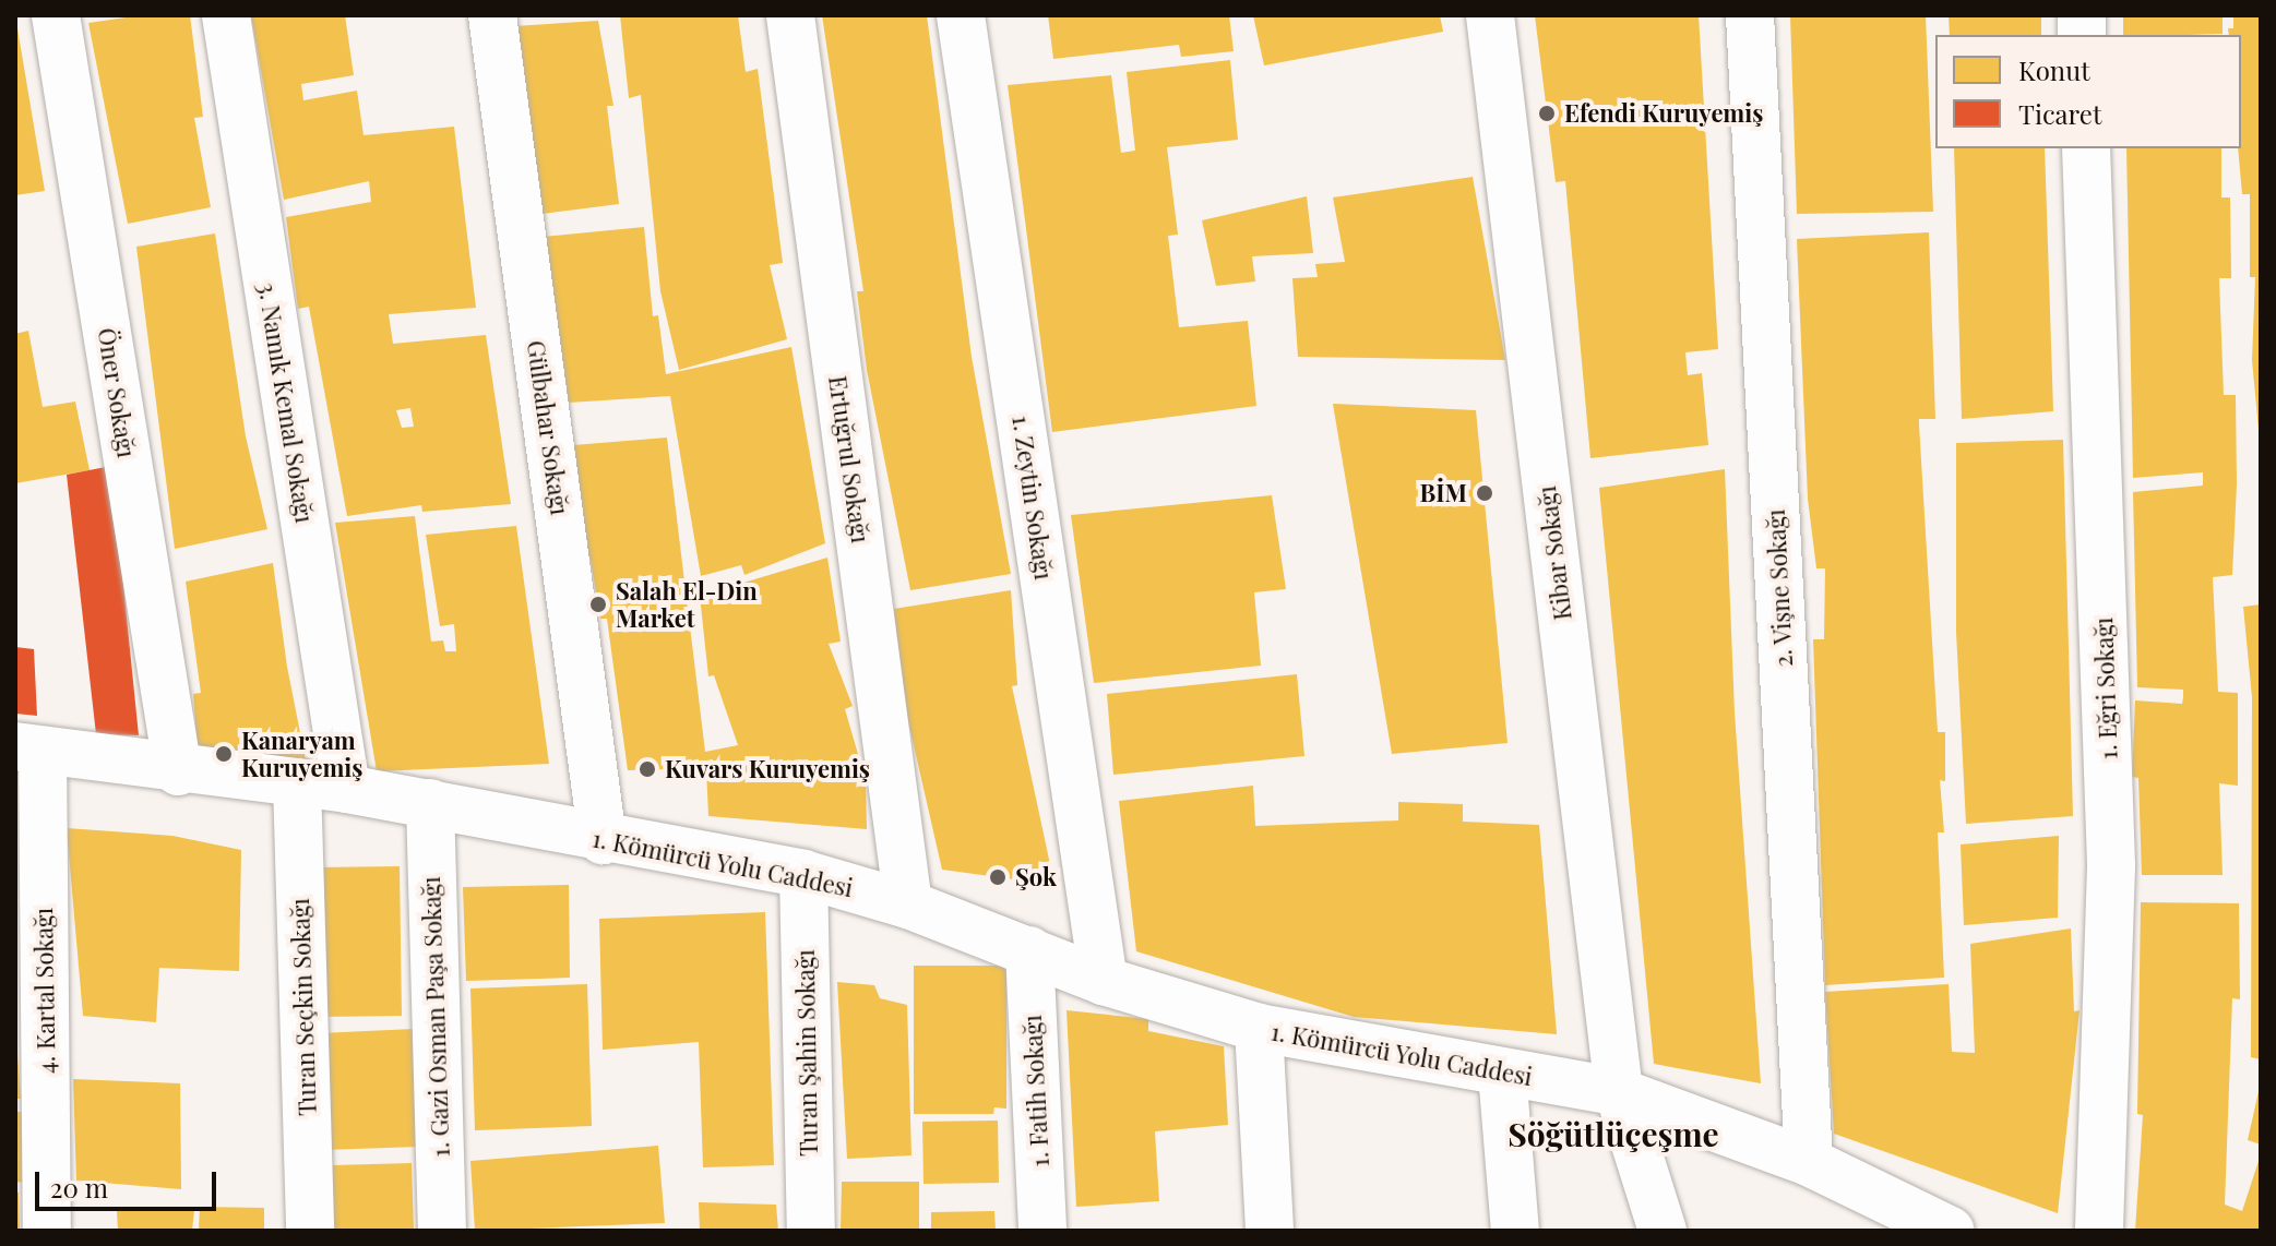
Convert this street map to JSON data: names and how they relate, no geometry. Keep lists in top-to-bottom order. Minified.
{"streets":{"street":["Öner Sokağı","3. Namık Kemal Sokağı","Gülbahar Sokağı","Ertuğrul Sokağı","1. Zeytin Sokağı","Kibar Sokağı","2. Vişne Sokağı","1. Eğri Sokağı","1. Kömürcü Yolu Caddesi","4. Kartal Sokağı","Turan Seçkin Sokağı","1. Gazi Osman Paşa Sokağı","Turan Şahin Sokağı","1. Fatih Sokağı"]},"crossings":[["Öner Sokağı","1. Kömürcü Yolu Caddesi"],["3. Namık Kemal Sokağı","1. Kömürcü Yolu Caddesi"],["Gülbahar Sokağı","1. Kömürcü Yolu Caddesi"],["Ertuğrul Sokağı","1. Kömürcü Yolu Caddesi"],["1. Zeytin Sokağı","1. Kömürcü Yolu Caddesi"],["Kibar Sokağı","1. Kömürcü Yolu Caddesi"],["2. Vişne Sokağı","1. Kömürcü Yolu Caddesi"],["1. Kömürcü Yolu Caddesi","4. Kartal Sokağı"],["1. Kömürcü Yolu Caddesi","Turan Seçkin Sokağı"],["1. Kömürcü Yolu Caddesi","1. Gazi Osman Paşa Sokağı"],["1. Kömürcü Yolu Caddesi","Turan Şahin Sokağı"],["1. Kömürcü Yolu Caddesi","1. Fatih Sokağı"]],"districts":["Söğütlüçeşme"],"places":["Efendi Kuruyemiş","BİM","Salah El-Din Market","Kanaryam Kuruyemiş","Kuvars Kuruyemiş","Şok"],"legend":["Konut","Ticaret"],"scale_bar":"20 m"}
